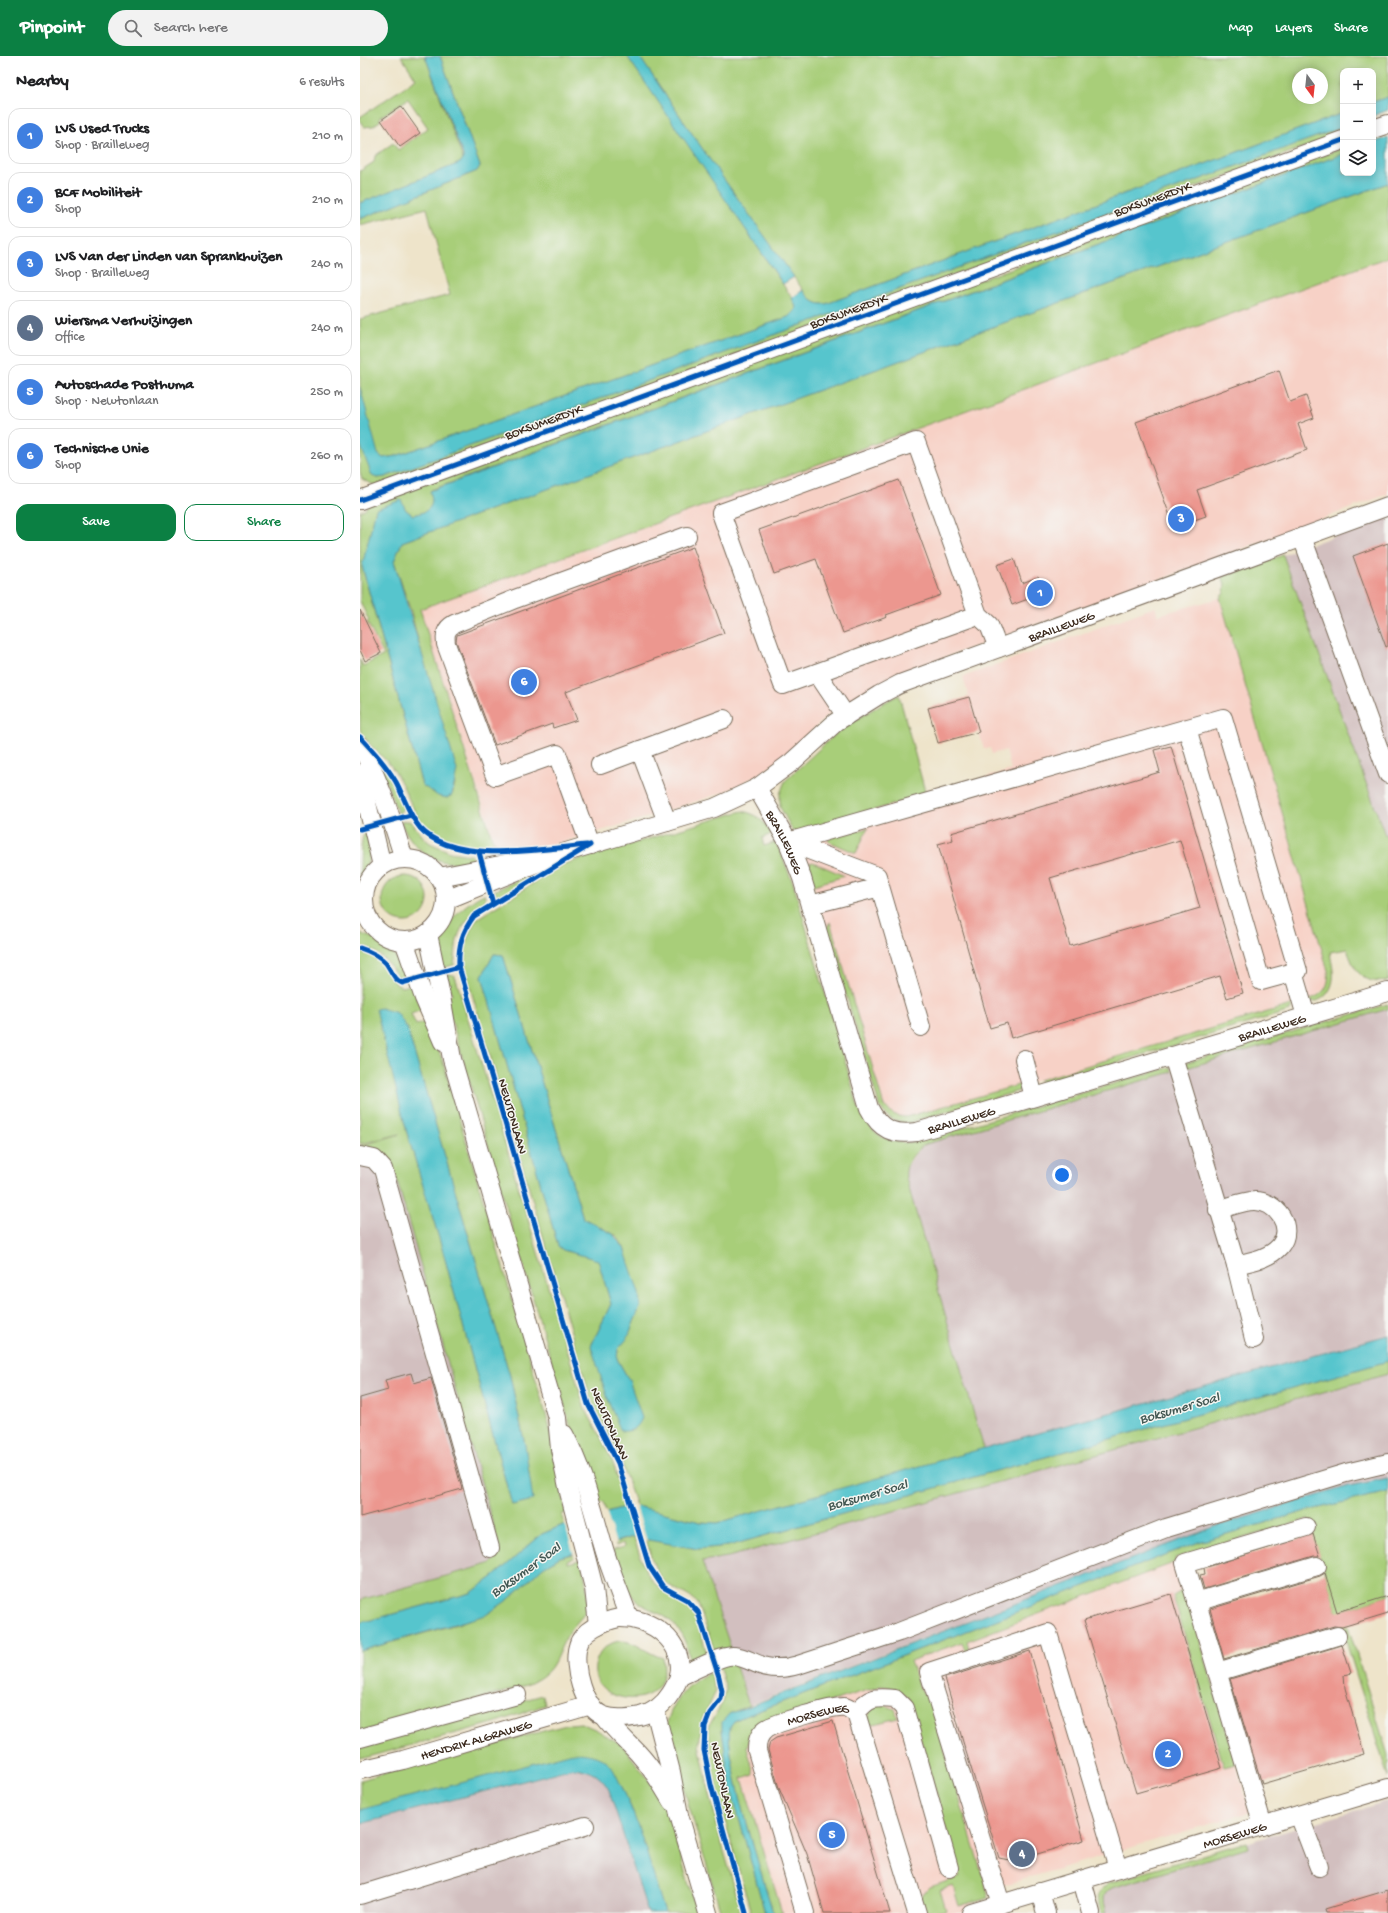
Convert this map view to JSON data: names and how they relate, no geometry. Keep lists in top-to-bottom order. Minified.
{"streets":{"street":["BOKSUMERDYK","BRAILLEWEG","MORSEWEG","HENDRIK ALGRAWEG"],"cycle path":["NEWTONLAAN"]},"water":["Boksumer Soal"],"north":"bottom","page":{"header":"Pinpoint","search":"Search here","nav":["Map","Layers","Share"],"heading":["Nearby","6 results"],"map_buttons":["+","−"],"list":[{"mark":"1","name":"LVS Used Trucks","note":"Shop · Brailleweg","value":"210 m"},{"mark":"2","name":"BCF Mobiliteit","note":"Shop","value":"210 m"},{"mark":"3","name":"LVS Van der Linden van Sprankhuizen","note":"Shop · Brailleweg","value":"240 m"},{"mark":"4","name":"Wiersma Verhuizingen","note":"Office","value":"240 m"},{"mark":"5","name":"Autoschade Posthuma","note":"Shop · Newtonlaan","value":"250 m"},{"mark":"6","name":"Technische Unie","note":"Shop","value":"260 m"}],"buttons":["Save","Share"],"pins":["3","1","6","2","5","4"]}}
